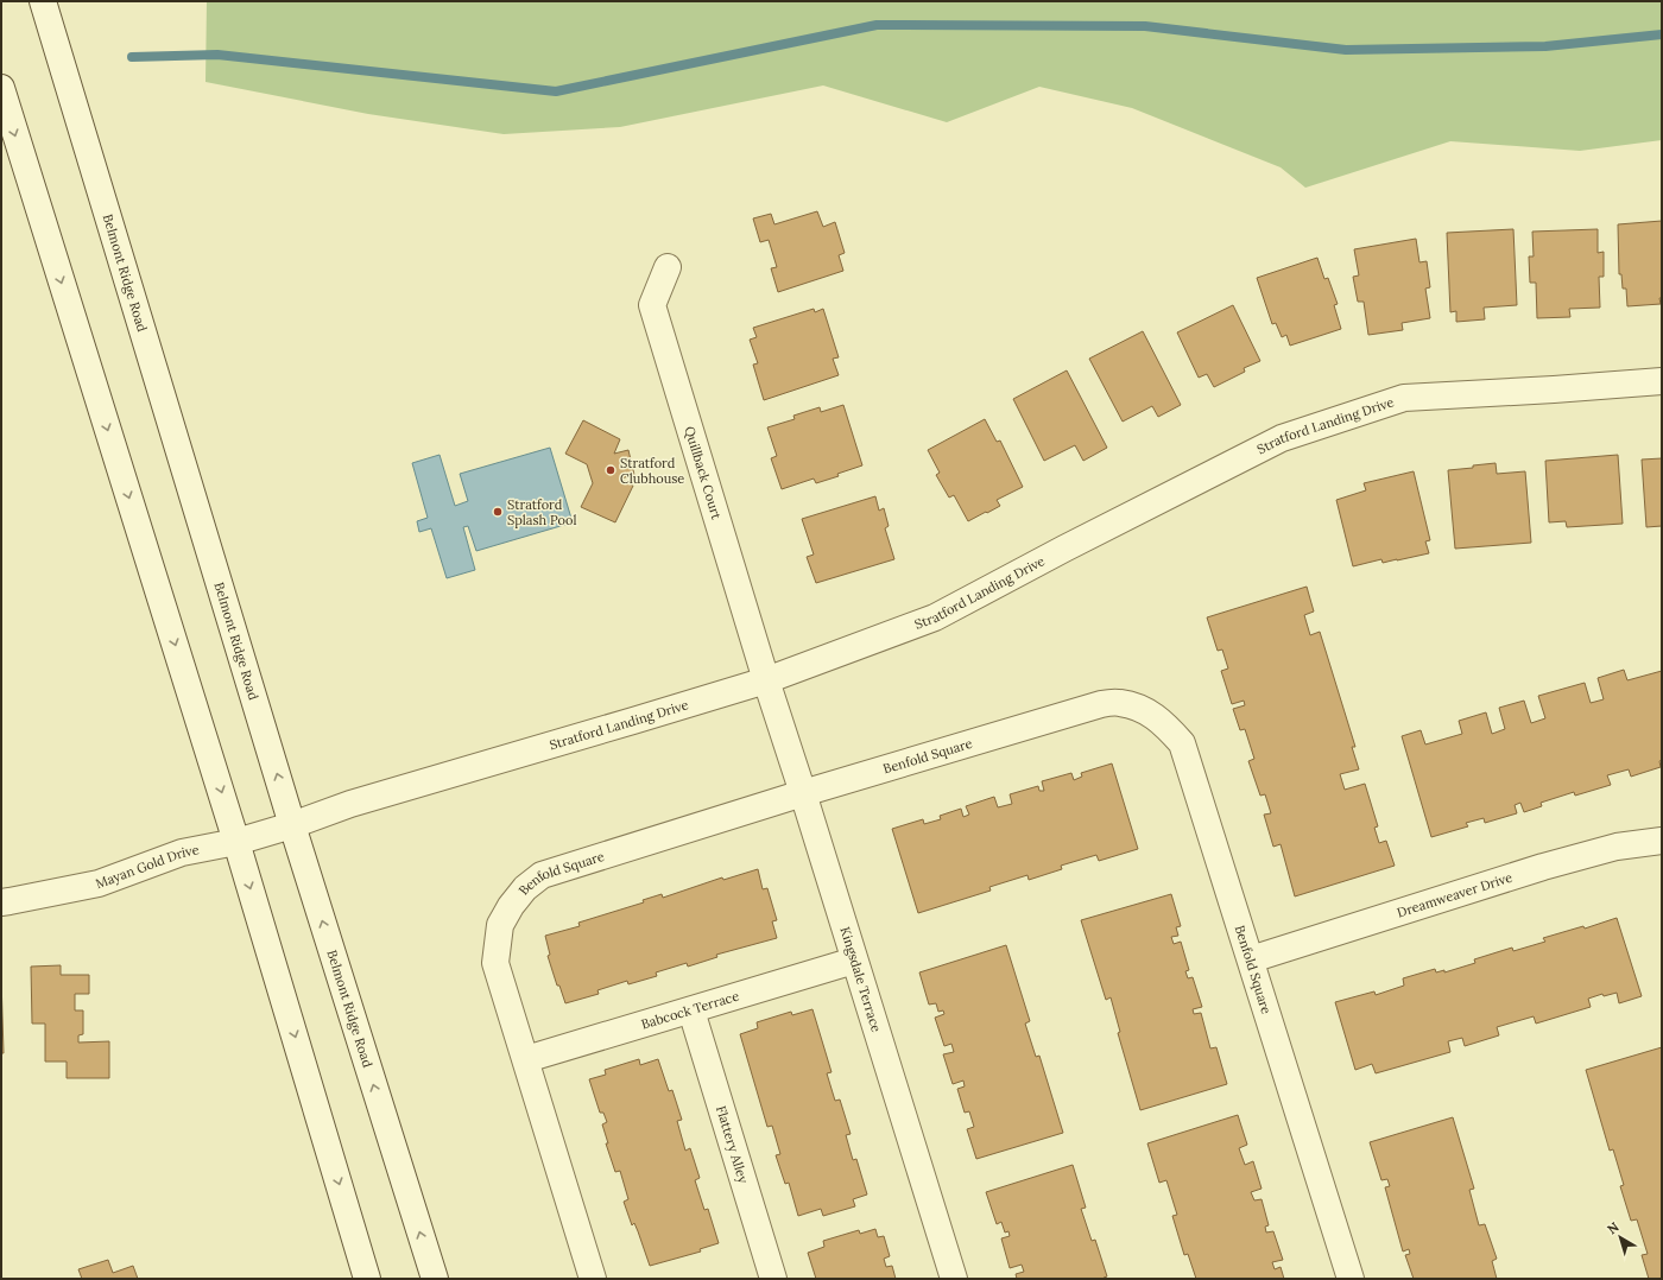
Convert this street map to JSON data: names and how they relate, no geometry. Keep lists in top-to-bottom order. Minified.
{"streets":{"street":["Belmont Ridge Road","Stratford Landing Drive","Quillback Court","Benfold Square","Mayan Gold Drive","Dreamweaver Drive","Kingsdale Terrace","Babcock Terrace","Flattery Alley"]},"crossings":[["Belmont Ridge Road","Stratford Landing Drive"],["Belmont Ridge Road","Mayan Gold Drive"],["Stratford Landing Drive","Quillback Court"],["Stratford Landing Drive","Mayan Gold Drive"],["Stratford Landing Drive","Kingsdale Terrace"],["Quillback Court","Kingsdale Terrace"],["Benfold Square","Dreamweaver Drive"],["Benfold Square","Kingsdale Terrace"],["Benfold Square","Babcock Terrace"],["Kingsdale Terrace","Babcock Terrace"],["Babcock Terrace","Flattery Alley"]],"places":["Stratford Clubhouse","Stratford Splash Pool"],"north":"top left"}
